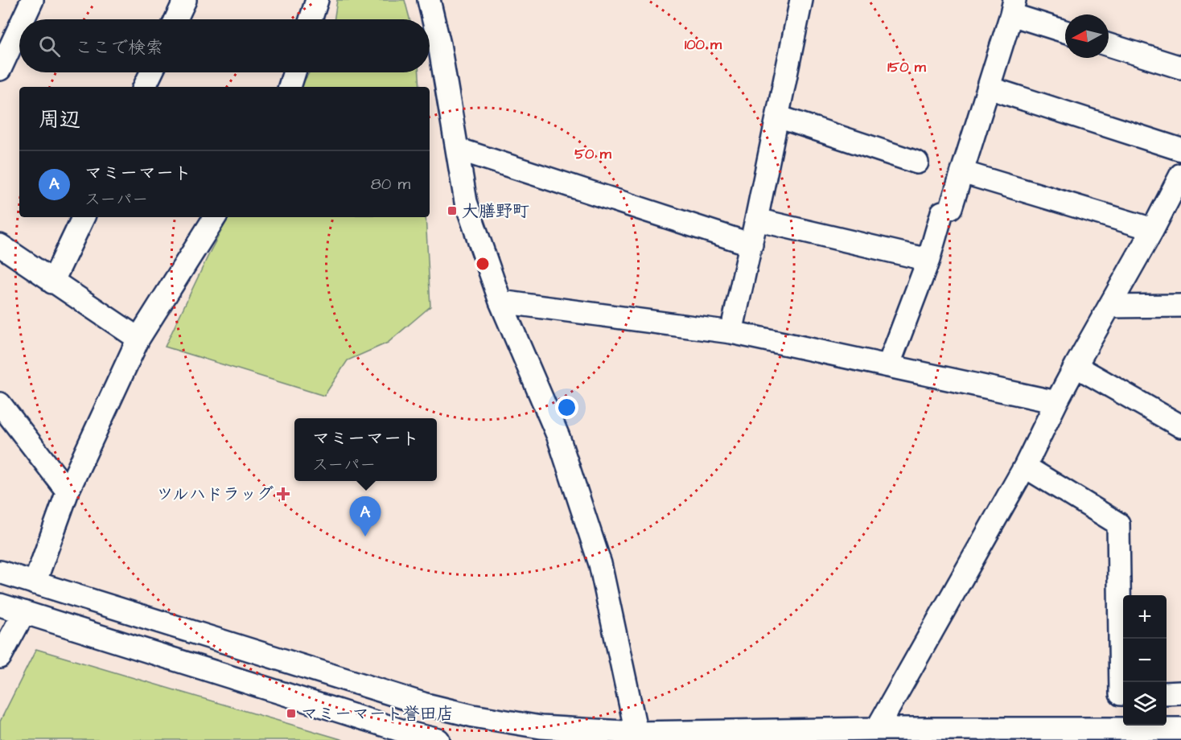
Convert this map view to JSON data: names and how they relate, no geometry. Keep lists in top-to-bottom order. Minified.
{"places":{"transit":["大膳野町","マミーマート誉田店"],"health":["ツルハドラッグ"]},"north":"left","page":{"search":"ここで検索","heading":"周辺","list":[{"mark":"A","name":"マミーマート","note":"スーパー","value":"80 m"}],"popup":["マミーマート","スーパー"],"pins":"A","map_buttons":["+","−"]},"rings":["100 m","150 m","50 m"]}
